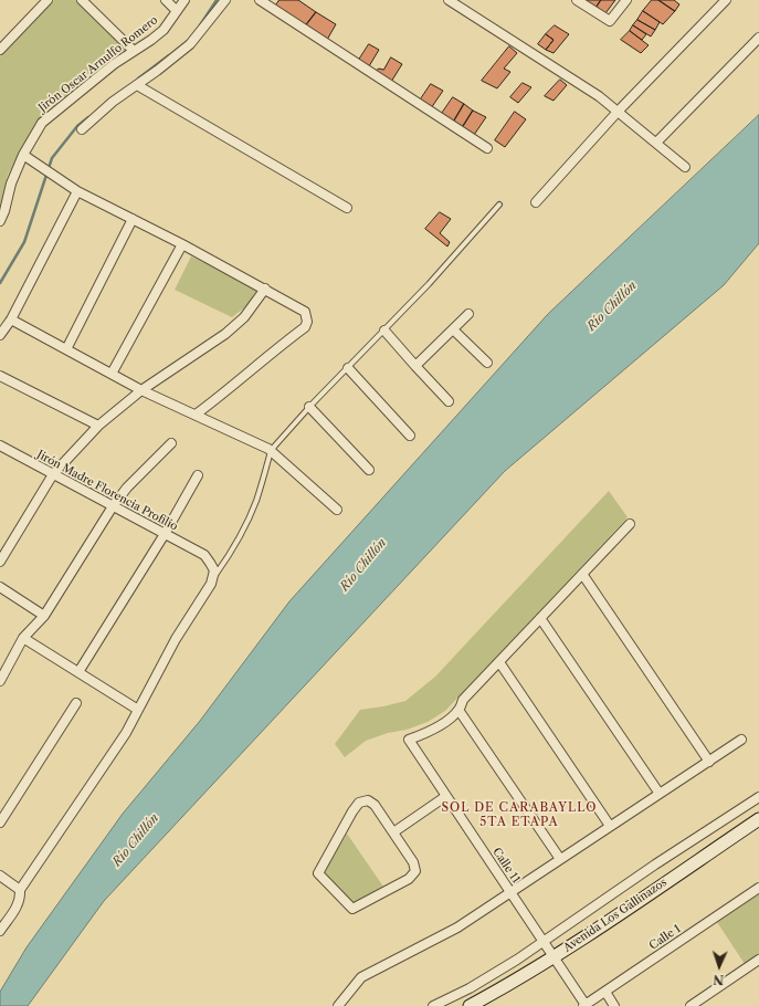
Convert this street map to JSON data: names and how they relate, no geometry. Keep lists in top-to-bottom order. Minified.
{"streets":{"street":["Jirón Oscar Arnulfo Romero","Jirón Madre Florencia Profilio","Calle 11","Avenida Los Gallinazos","Calle 1"]},"crossings":[["Calle 11","Avenida Los Gallinazos"],["Calle 11","Calle 1"]],"districts":["SOL DE CARABAYLLO 5TA ETAPA"],"water":["Río Chillón"],"north":"bottom"}
